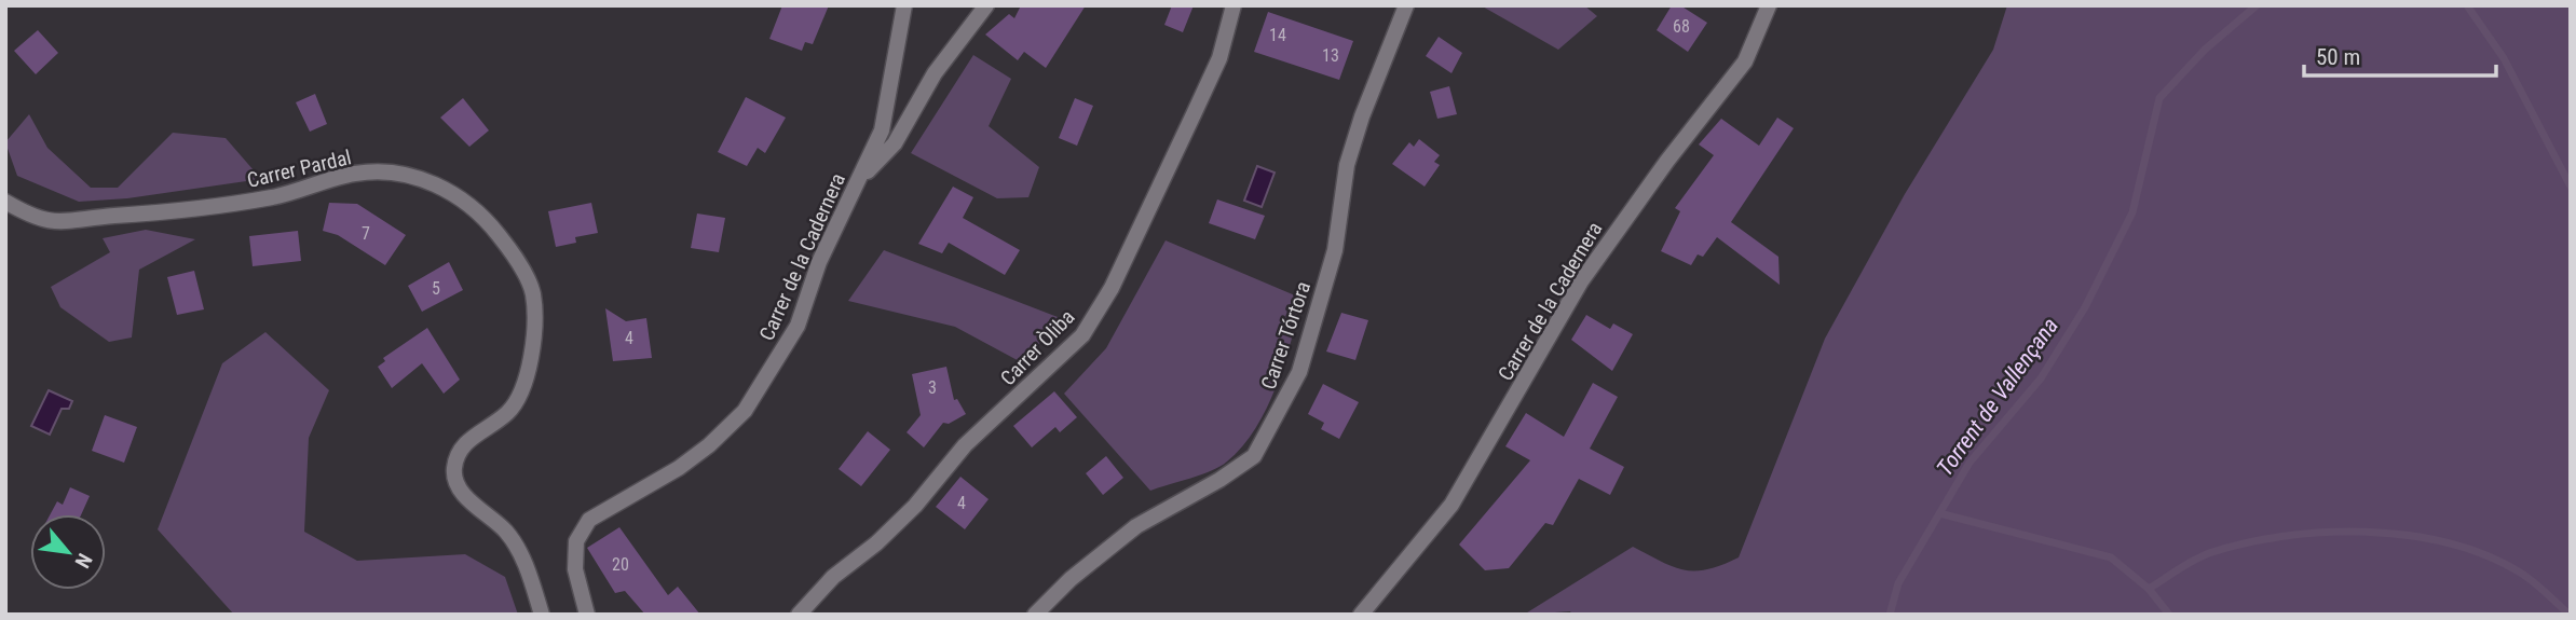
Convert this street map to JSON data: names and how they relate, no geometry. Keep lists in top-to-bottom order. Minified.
{"streets":{"street":["Carrer Pardal","Carrer de la Cadernera","Carrer Tórtora","Carrer Òliba"]},"water":["Torrent de Vallençana"],"house_numbers":["68","14","13","7","5","4","3","4","20"],"scale_bar":"50 m","north":"bottom right"}
